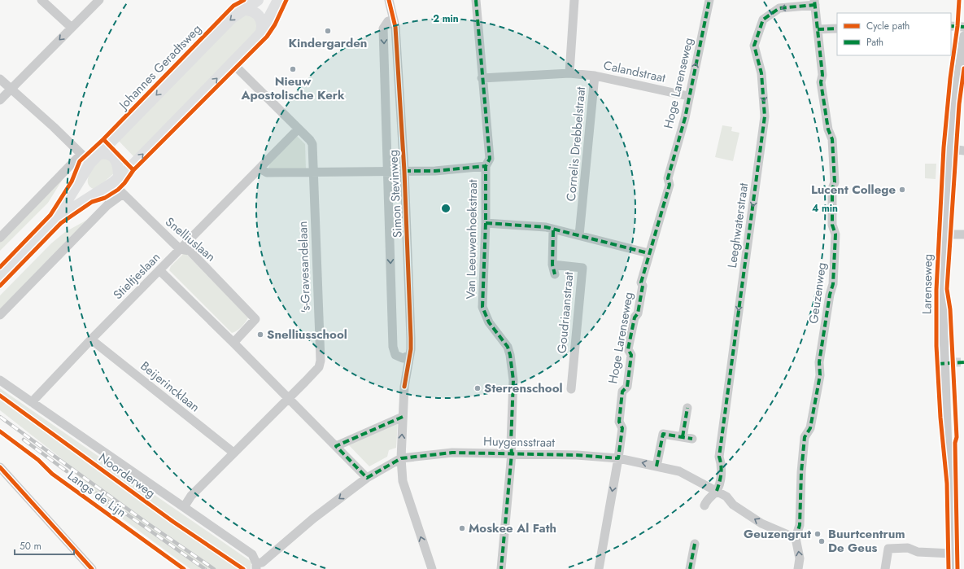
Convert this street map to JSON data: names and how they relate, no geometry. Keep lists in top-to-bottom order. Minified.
{"streets":{"main road":["Johannes Geradtsweg"],"street":["Calandstraat","Hoge Larenseweg","Cornelis Drebbelstraat","Simon Stevinweg","Leeghwaterstraat","Snelliuslaan","Van Leeuwenhoekstraat","'s-Gravesandelaan","Stieltjeslaan","Larenseweg","Geuzenweg","Goudriaanstraat","Beijerincklaan","Huygensstraat","Noorderweg"],"cycle path":["Langs de Lijn"]},"crossings":[["Johannes Geradtsweg","Snelliuslaan"],["Johannes Geradtsweg","'s-Gravesandelaan"],["Calandstraat","Hoge Larenseweg"],["Calandstraat","Cornelis Drebbelstraat"],["Hoge Larenseweg","Huygensstraat"],["Simon Stevinweg","Huygensstraat"],["Leeghwaterstraat","Geuzenweg"],["Leeghwaterstraat","Huygensstraat"],["Snelliuslaan","Stieltjeslaan"],["Van Leeuwenhoekstraat","Huygensstraat"],["'s-Gravesandelaan","Stieltjeslaan"],["'s-Gravesandelaan","Beijerincklaan"],["'s-Gravesandelaan","Noorderweg"],["Stieltjeslaan","Beijerincklaan"],["Stieltjeslaan","Noorderweg"],["Geuzenweg","Huygensstraat"],["Huygensstraat","Noorderweg"]],"one_way":["Leeghwaterstraat","Huygensstraat"],"places":["Kindergarden","Nieuw Apostolische Kerk","Lucent College","Snelliusschool","Sterrenschool","Moskee Al Fath","Geuzengrut","Buurtcentrum De Geus"],"legend":["Cycle path","Path"],"scale_bar":"50 m","rings":["2 min","4 min"]}
